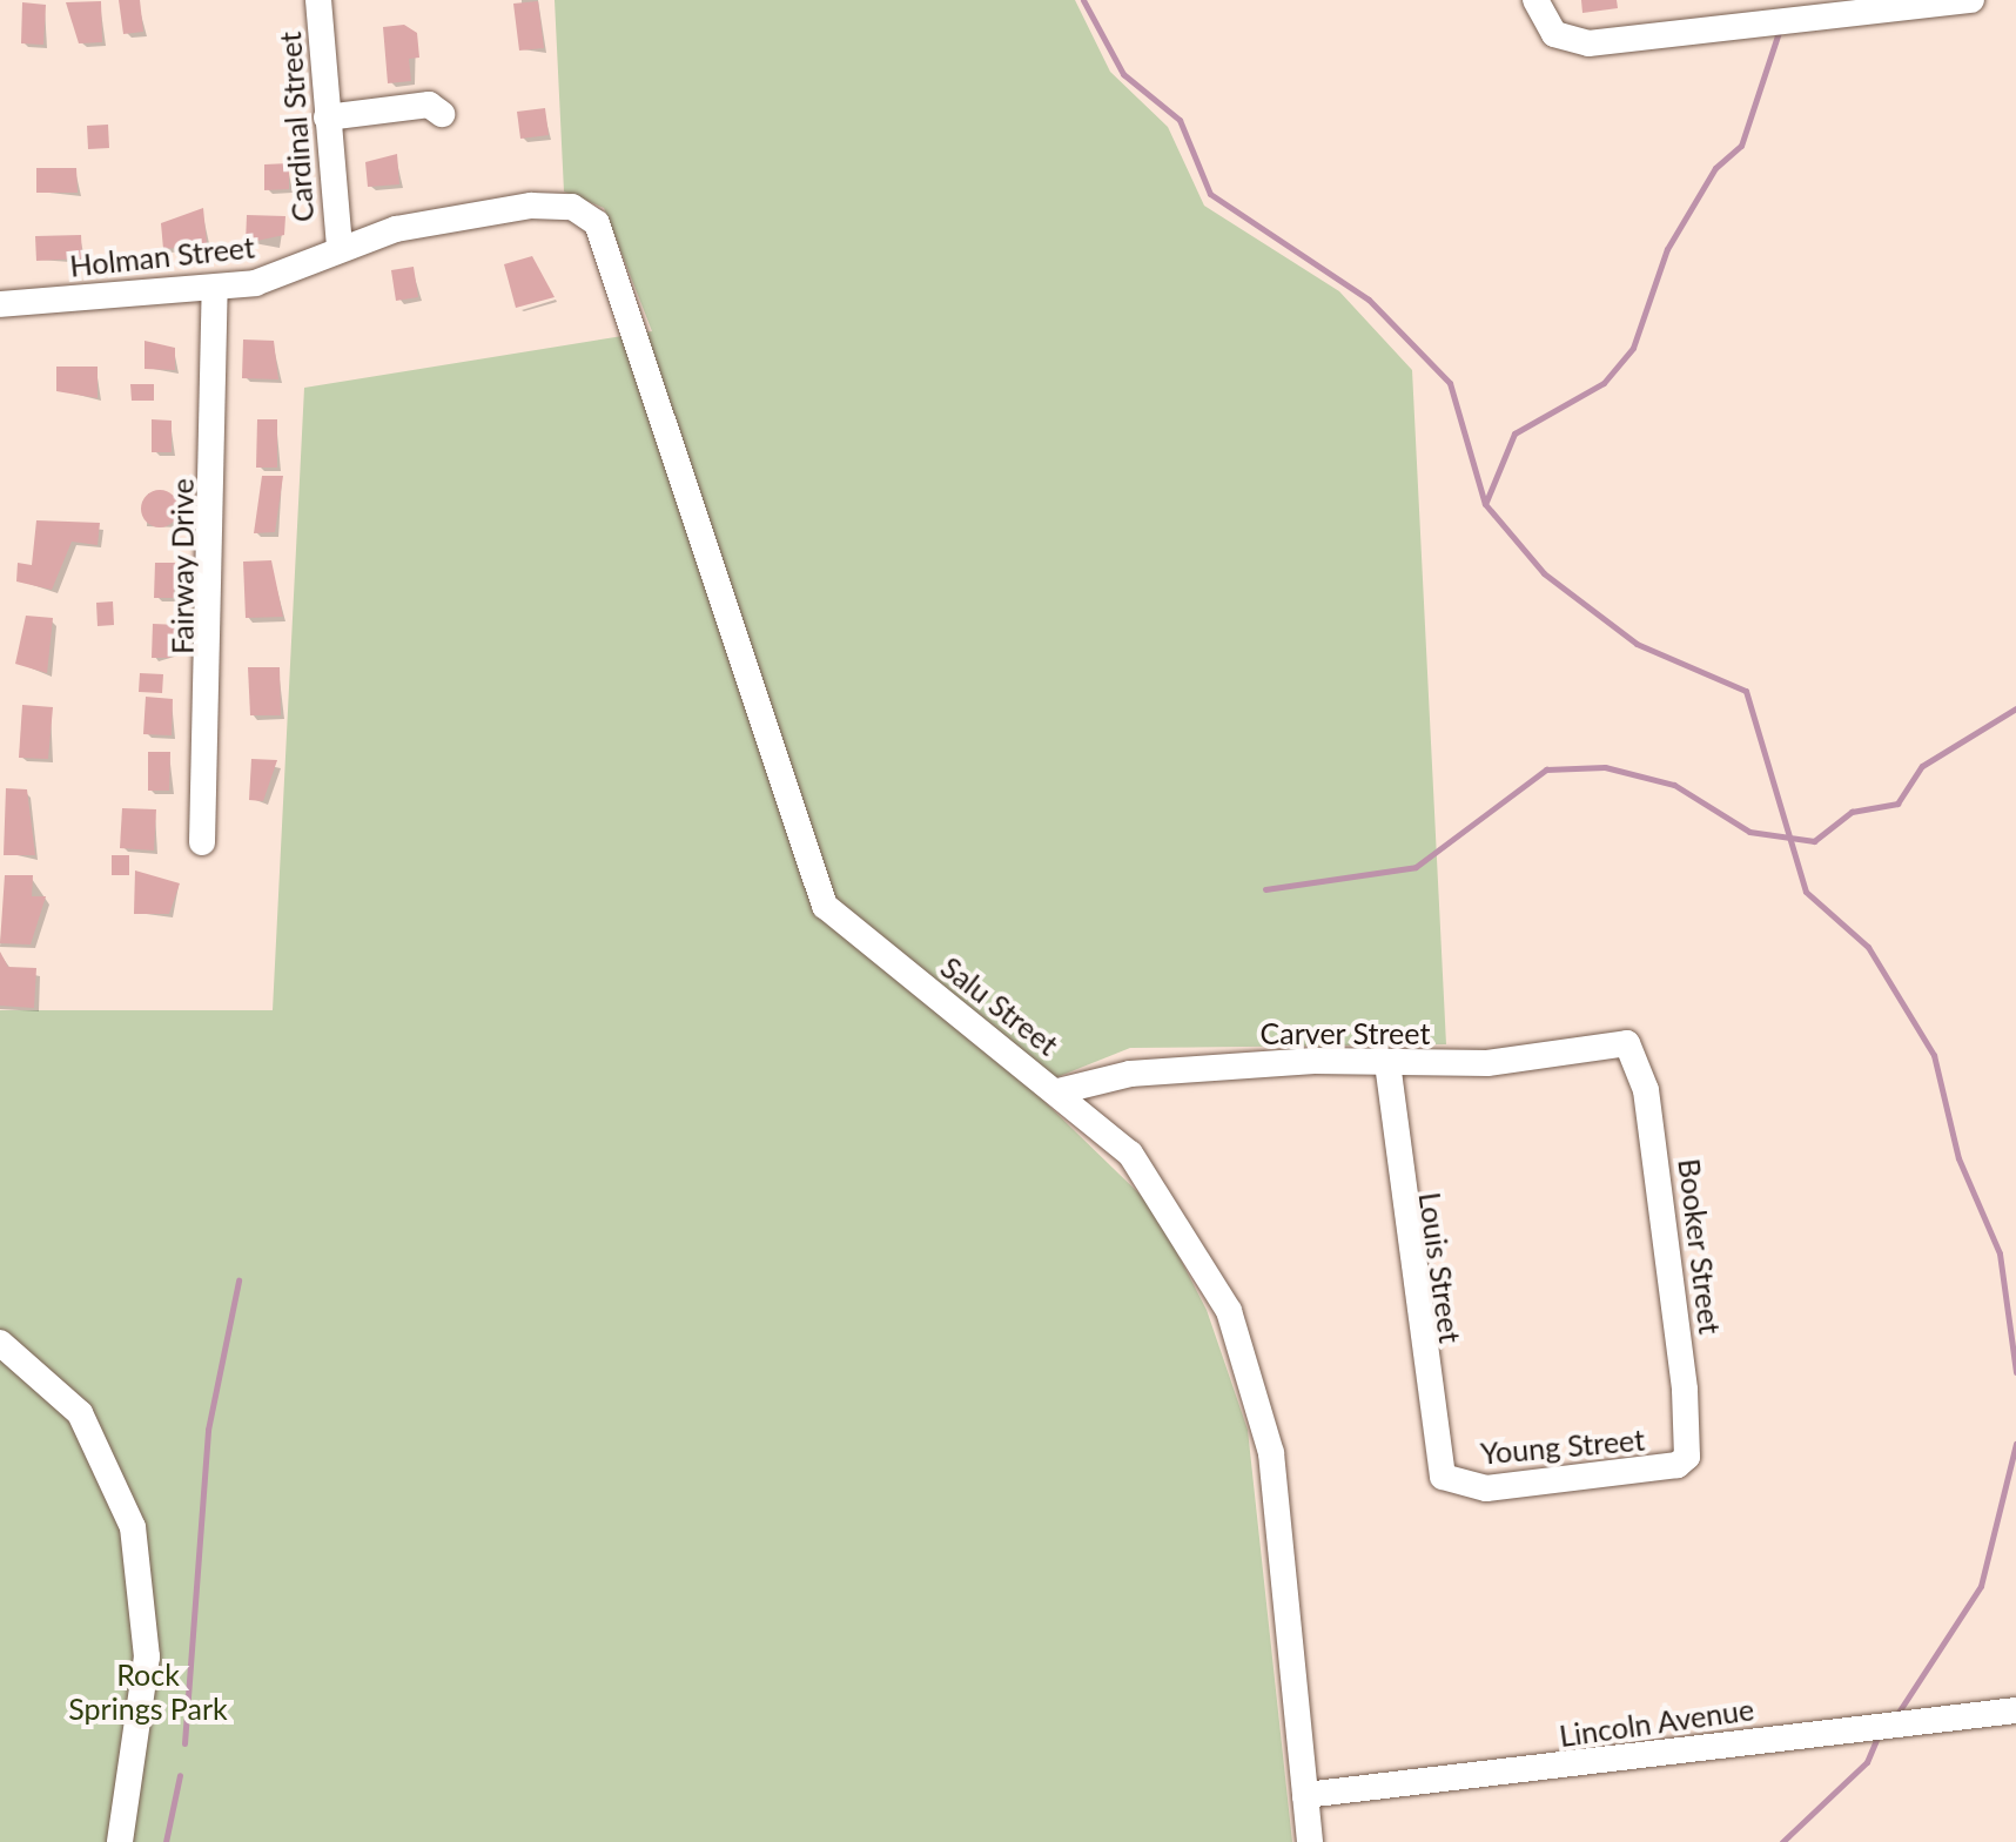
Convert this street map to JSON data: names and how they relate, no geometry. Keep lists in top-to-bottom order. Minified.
{"streets":{"street":["Cardinal Street","Holman Street","Fairway Drive","Salu Street","Carver Street","Booker Street","Louis Street","Young Street","Lincoln Avenue"]},"crossings":[["Cardinal Street","Holman Street"],["Holman Street","Fairway Drive"],["Holman Street","Salu Street"],["Salu Street","Carver Street"],["Salu Street","Lincoln Avenue"],["Carver Street","Booker Street"],["Carver Street","Louis Street"],["Booker Street","Young Street"],["Louis Street","Young Street"]],"parks":["Rock Springs Park"]}
